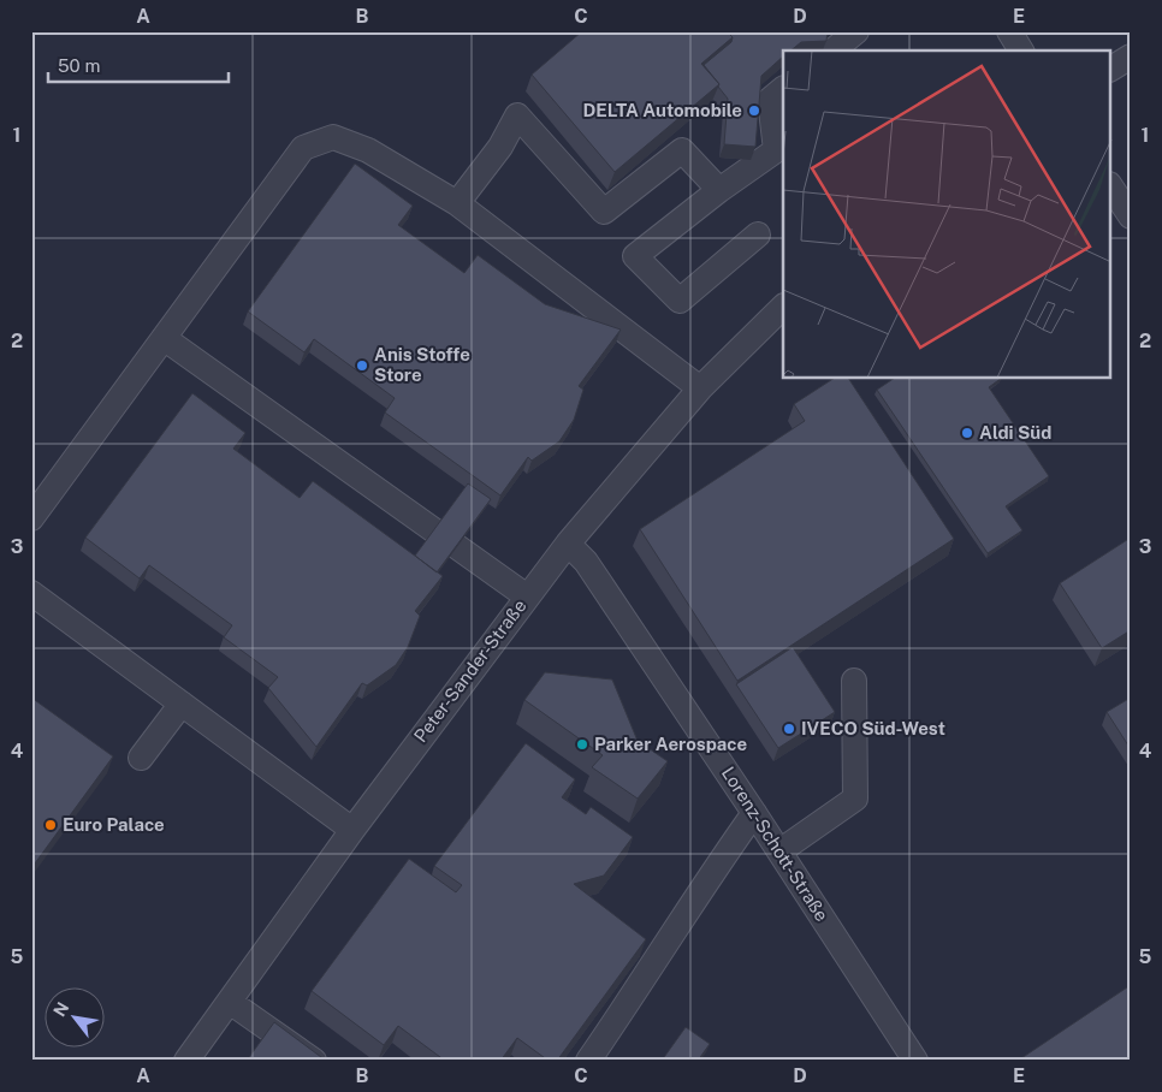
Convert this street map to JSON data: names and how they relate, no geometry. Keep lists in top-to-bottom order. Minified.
{"streets":{"street":["Peter-Sander-Straße","Lorenz-Schott-Straße"]},"crossings":[["Peter-Sander-Straße","Lorenz-Schott-Straße"]],"places":["DELTA Automobile","Anis Stoffe Store","Aldi Süd","IVECO Süd-West","Parker Aerospace","Euro Palace"],"scale_bar":"50 m","north":"top left","grid":{"columns":["A","B","C","D","E"],"rows":["1","2","3","4","5"]}}
